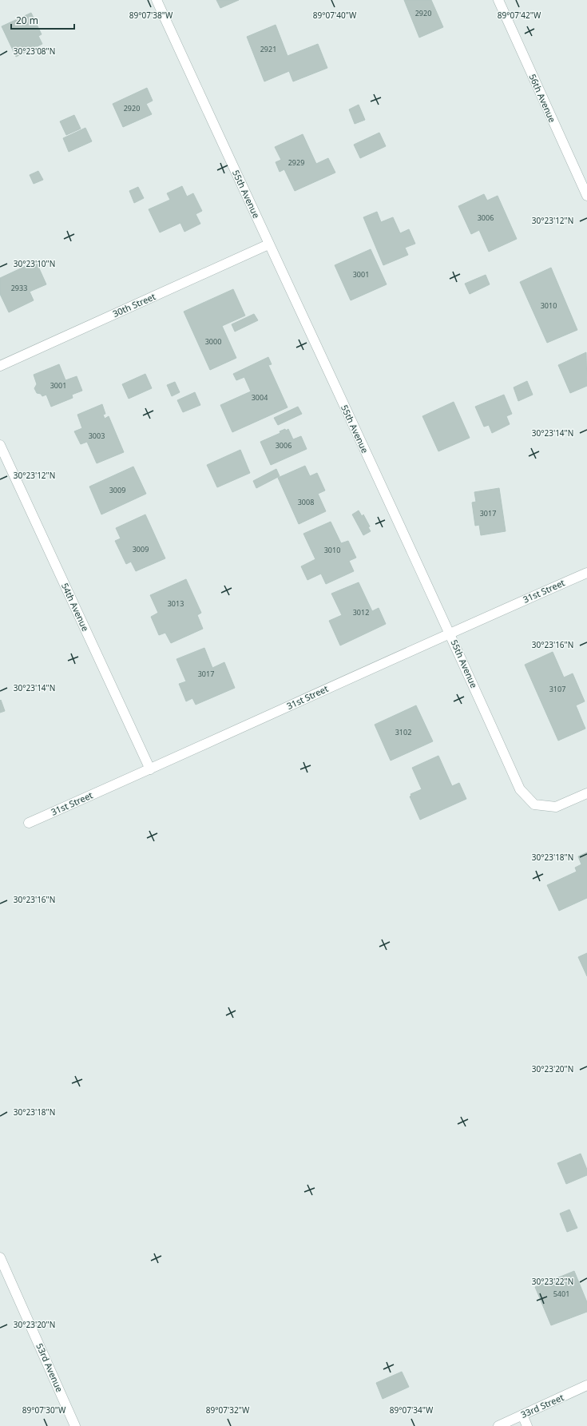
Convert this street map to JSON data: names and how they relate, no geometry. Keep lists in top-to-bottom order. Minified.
{"streets":{"street":["56th Avenue","55th Avenue","30th Street","31st Street","54th Avenue","53rd Avenue","33rd Street"]},"crossings":[["55th Avenue","30th Street"],["55th Avenue","31st Street"],["31st Street","54th Avenue"]],"house_numbers":["2920","2921","2920","2929","3006","3001","2933","3010","3000","3001","3004","3003","3006","3009","3008","3017","3009","3010","3013","3012","3017","3107","3102","5401"],"scale_bar":"20 m","coordinates":["89°07'38\"W","89°07'40\"W","89°07'42\"W","30°23'08\"N","30°23'12\"N","30°23'10\"N","30°23'14\"N","30°23'16\"N","30°23'18\"N","30°23'20\"N","30°23'22\"N","89°07'30\"W","89°07'32\"W","89°07'34\"W"]}
